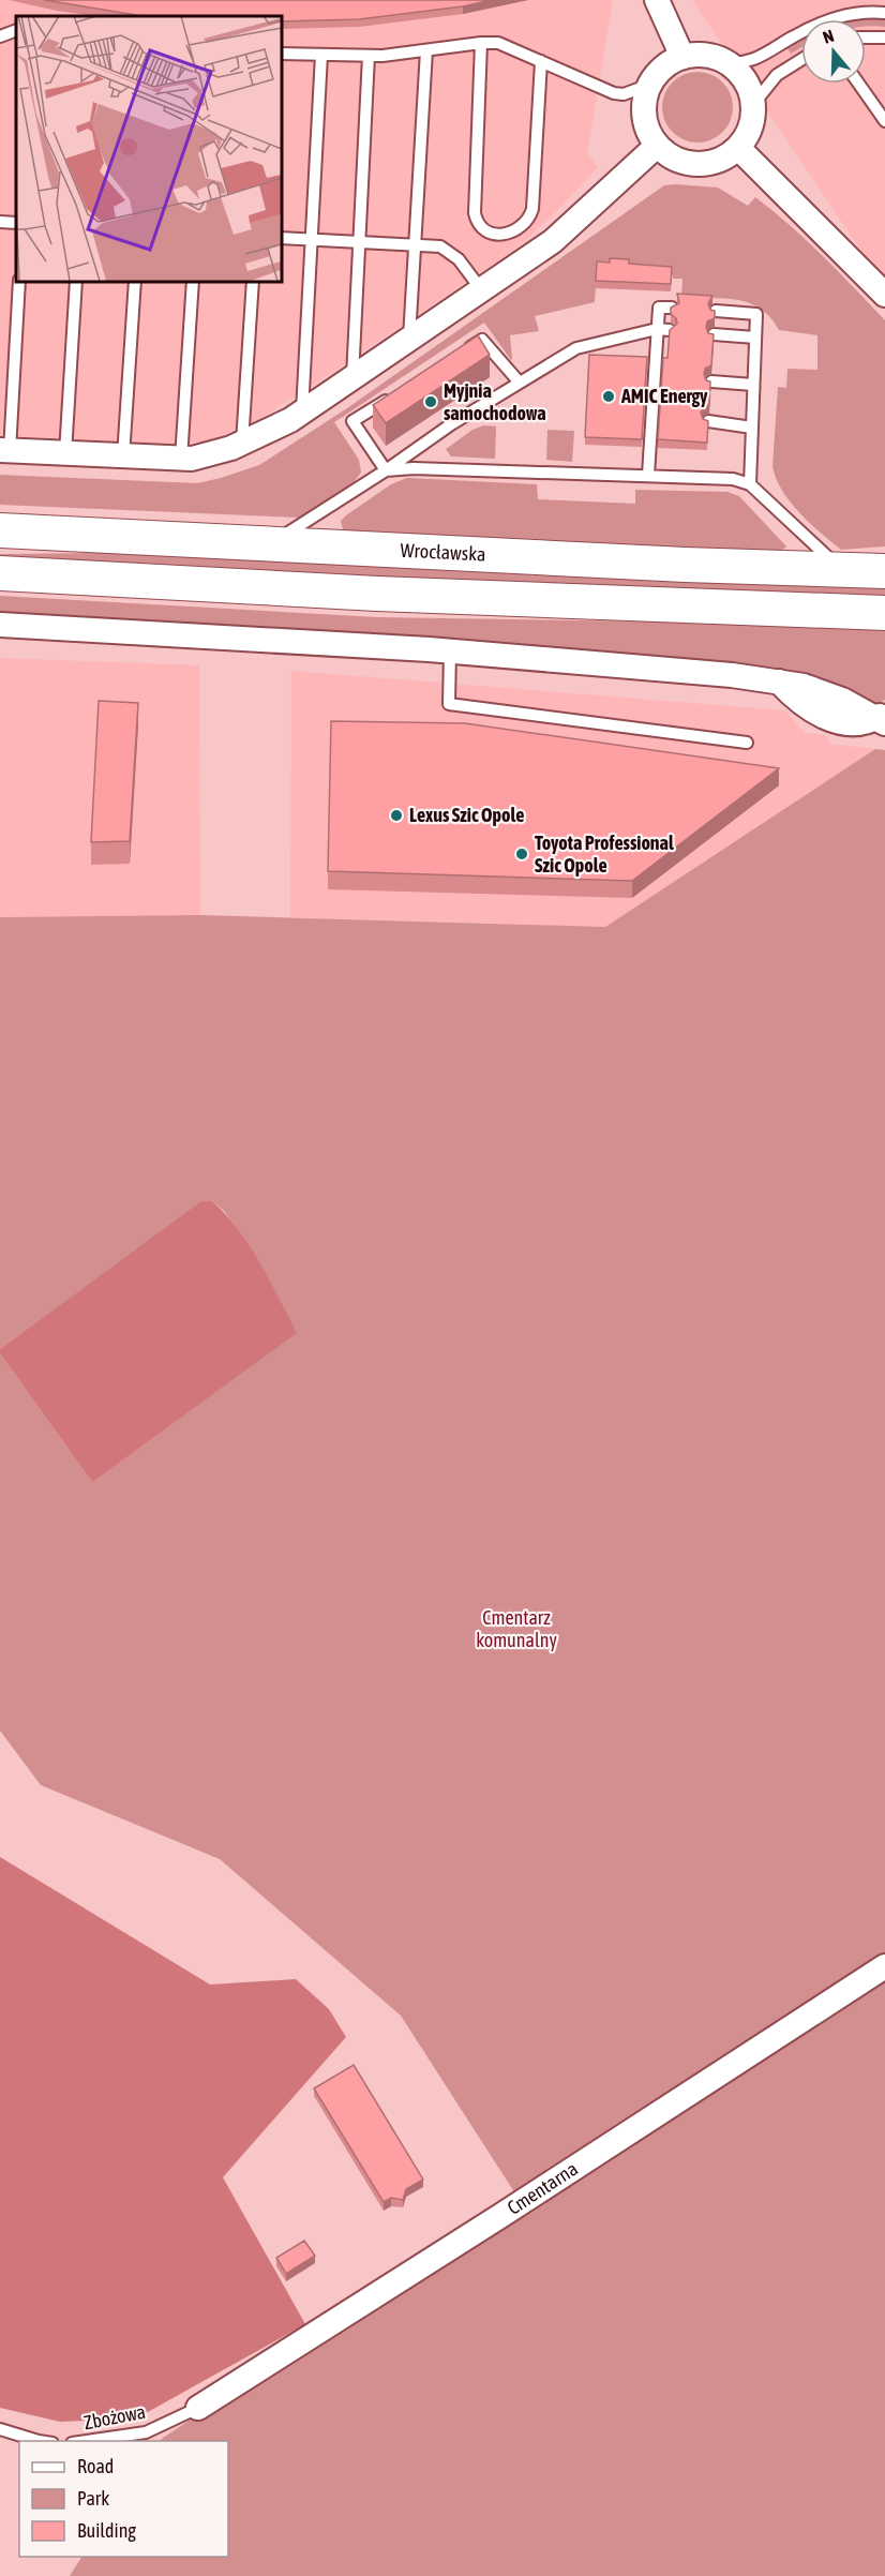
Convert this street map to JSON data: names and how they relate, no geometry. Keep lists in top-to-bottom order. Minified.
{"streets":{"main road":["Wrocławska"],"street":["Cmentarna"],"lane":["Zbożowa"]},"crossings":[["Cmentarna","Zbożowa"]],"parks":["Cmentarz komunalny"],"places":["AMIC Energy","Myjnia samochodowa","Lexus Szic Opole","Toyota Professional Szic Opole"],"legend":["Road","Park","Building"],"north":"top"}
